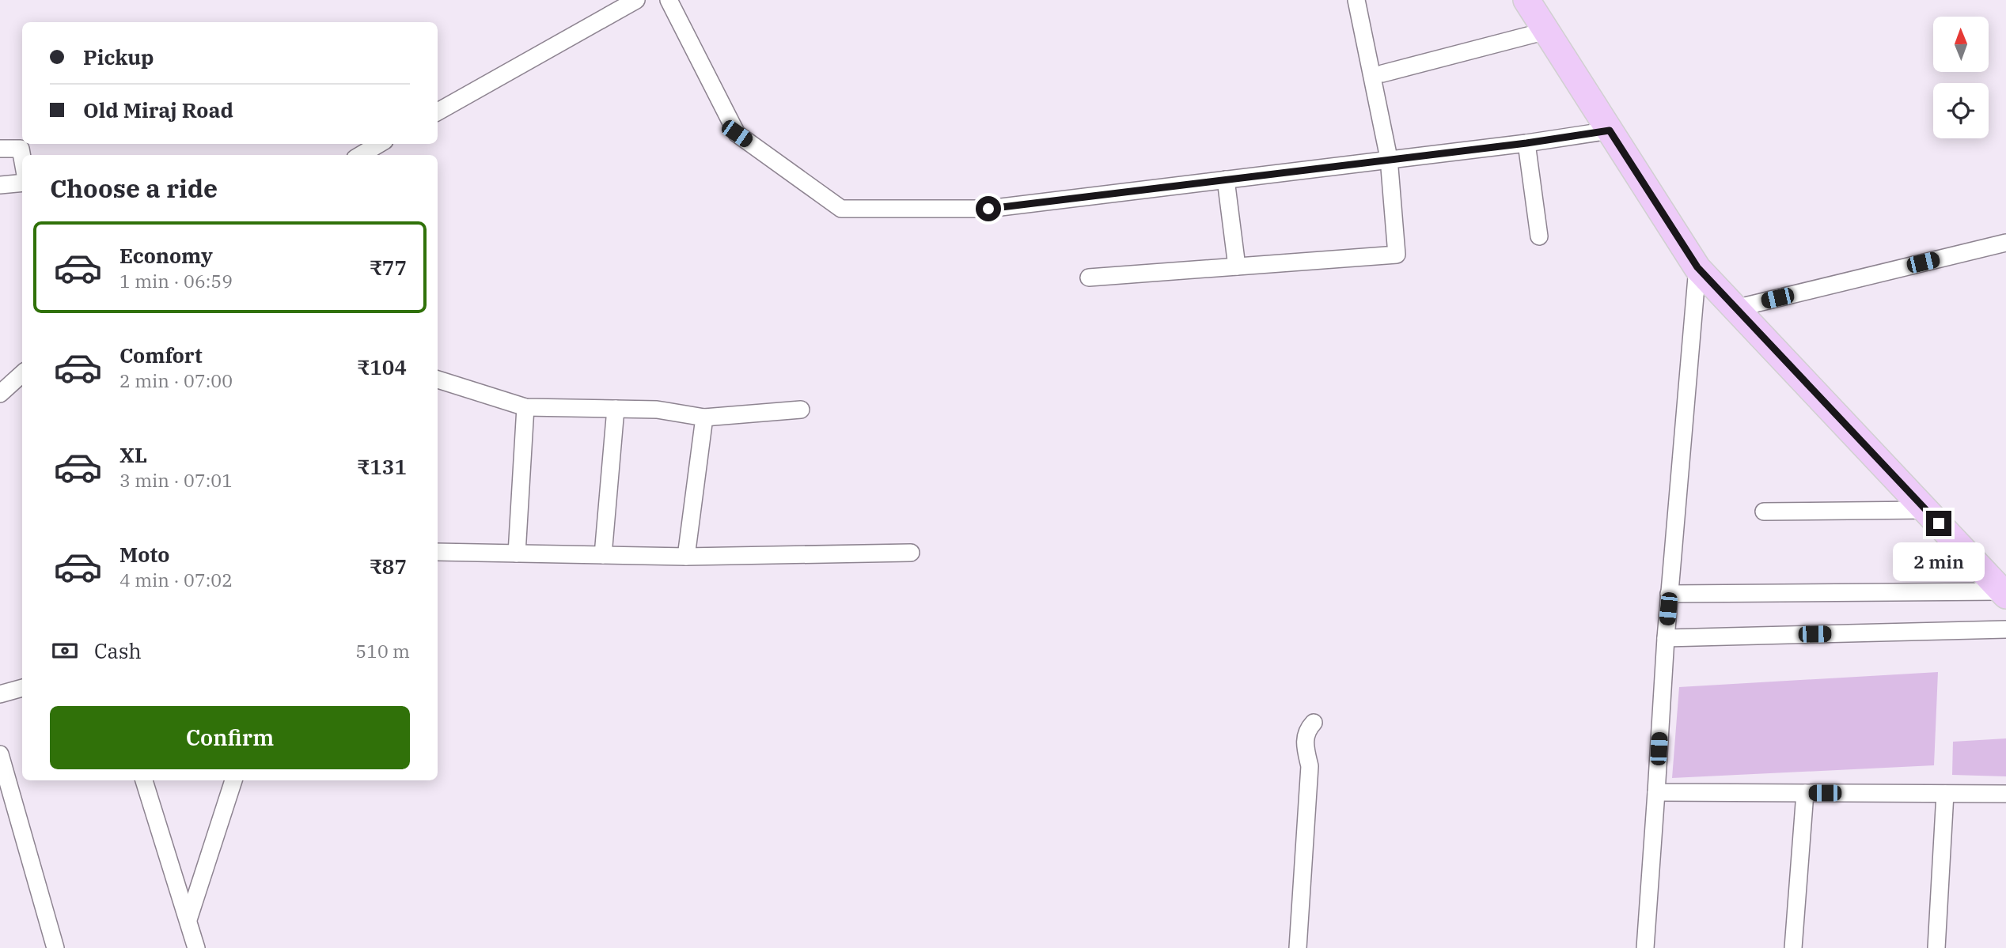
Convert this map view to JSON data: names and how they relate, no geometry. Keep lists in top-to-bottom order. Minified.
{"north":"top","page":{"banner":["Pickup","Old Miraj Road"],"heading":"Choose a ride","list":[{"name":"Economy","note":"1 min · 06:59","value":"₹77"},{"name":"Comfort","note":"2 min · 07:00","value":"₹104"},{"name":"XL","note":"3 min · 07:01","value":"₹131"},{"name":"Moto","note":"4 min · 07:02","value":"₹87"}],"bubble":"2 min","pay":["Cash","510 m"],"buttons":"Confirm"}}
